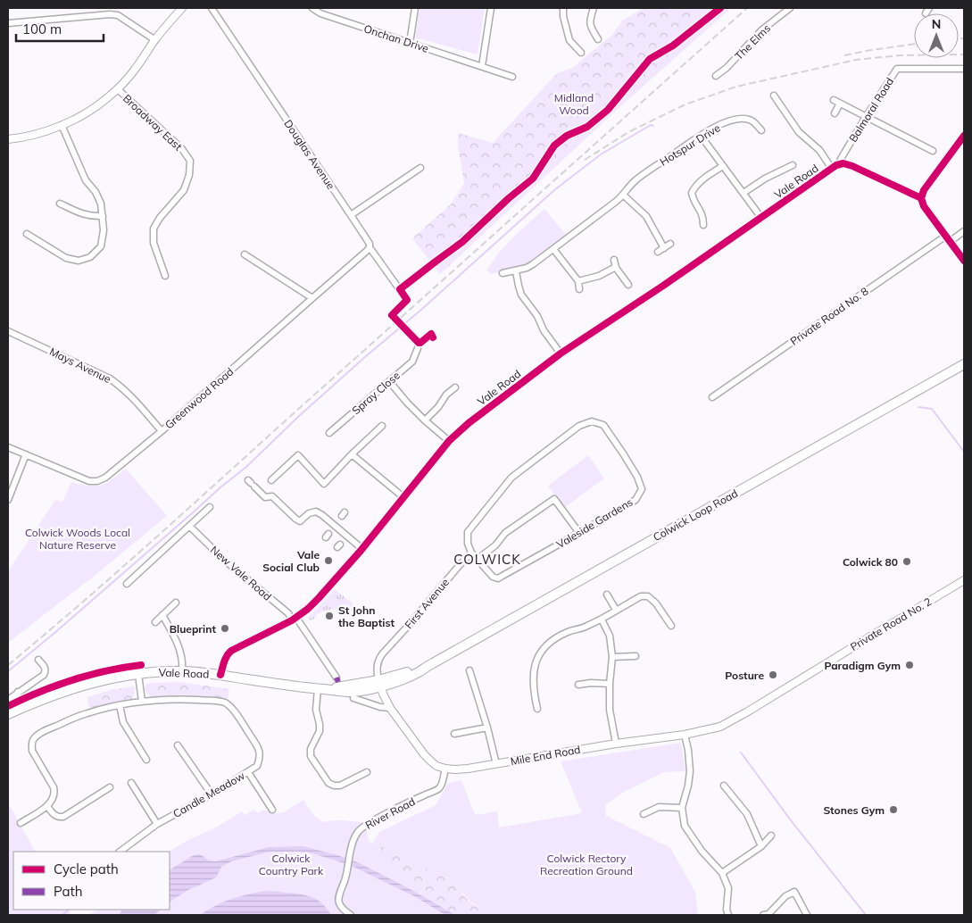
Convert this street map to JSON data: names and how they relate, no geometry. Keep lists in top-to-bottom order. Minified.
{"streets":{"main road":["Vale Road","Colwick Loop Road"],"street":["Onchan Drive","The Elms","Balmoral Road","Broadway East","Hotspur Drive","Douglas Avenue","Private Road No. 8","Mays Avenue","Spray Close","Greenwood Road","Valeside Gardens","New Vale Road","First Avenue","Private Road No. 2","Mile End Road","Candle Meadow","River Road"]},"crossings":[["Balmoral Road","Vale Road"],["Douglas Avenue","Greenwood Road"],["Vale Road","New Vale Road"],["Mays Avenue","Greenwood Road"],["Colwick Loop Road","First Avenue"],["Valeside Gardens","First Avenue"],["Private Road No. 2","Mile End Road"],["Mile End Road","River Road"]],"districts":["COLWICK"],"parks":["Midland Wood","Colwick Woods Local Nature Reserve","Colwick Country Park","Colwick Rectory Recreation Ground"],"places":["Vale Social Club","Colwick 80","St John the Baptist","Blueprint","Paradigm Gym","Posture","Stones Gym"],"legend":["Cycle path","Path"],"scale_bar":"100 m","north":"top"}
